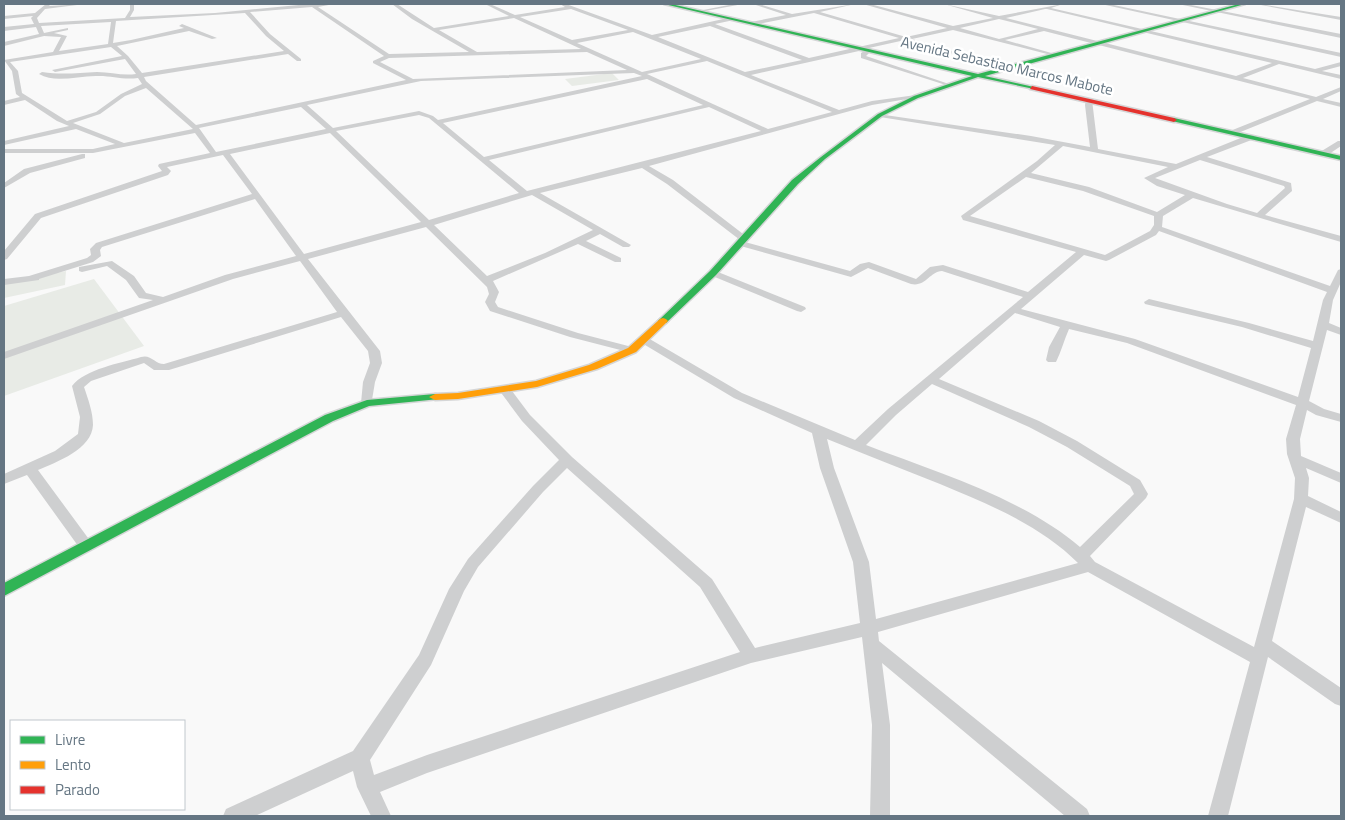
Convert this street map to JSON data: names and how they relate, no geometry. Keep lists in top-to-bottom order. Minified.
{"streets":{"street":["Avenida Sebastiao Marcos Mabote"]},"legend":["Livre","Lento","Parado"]}
